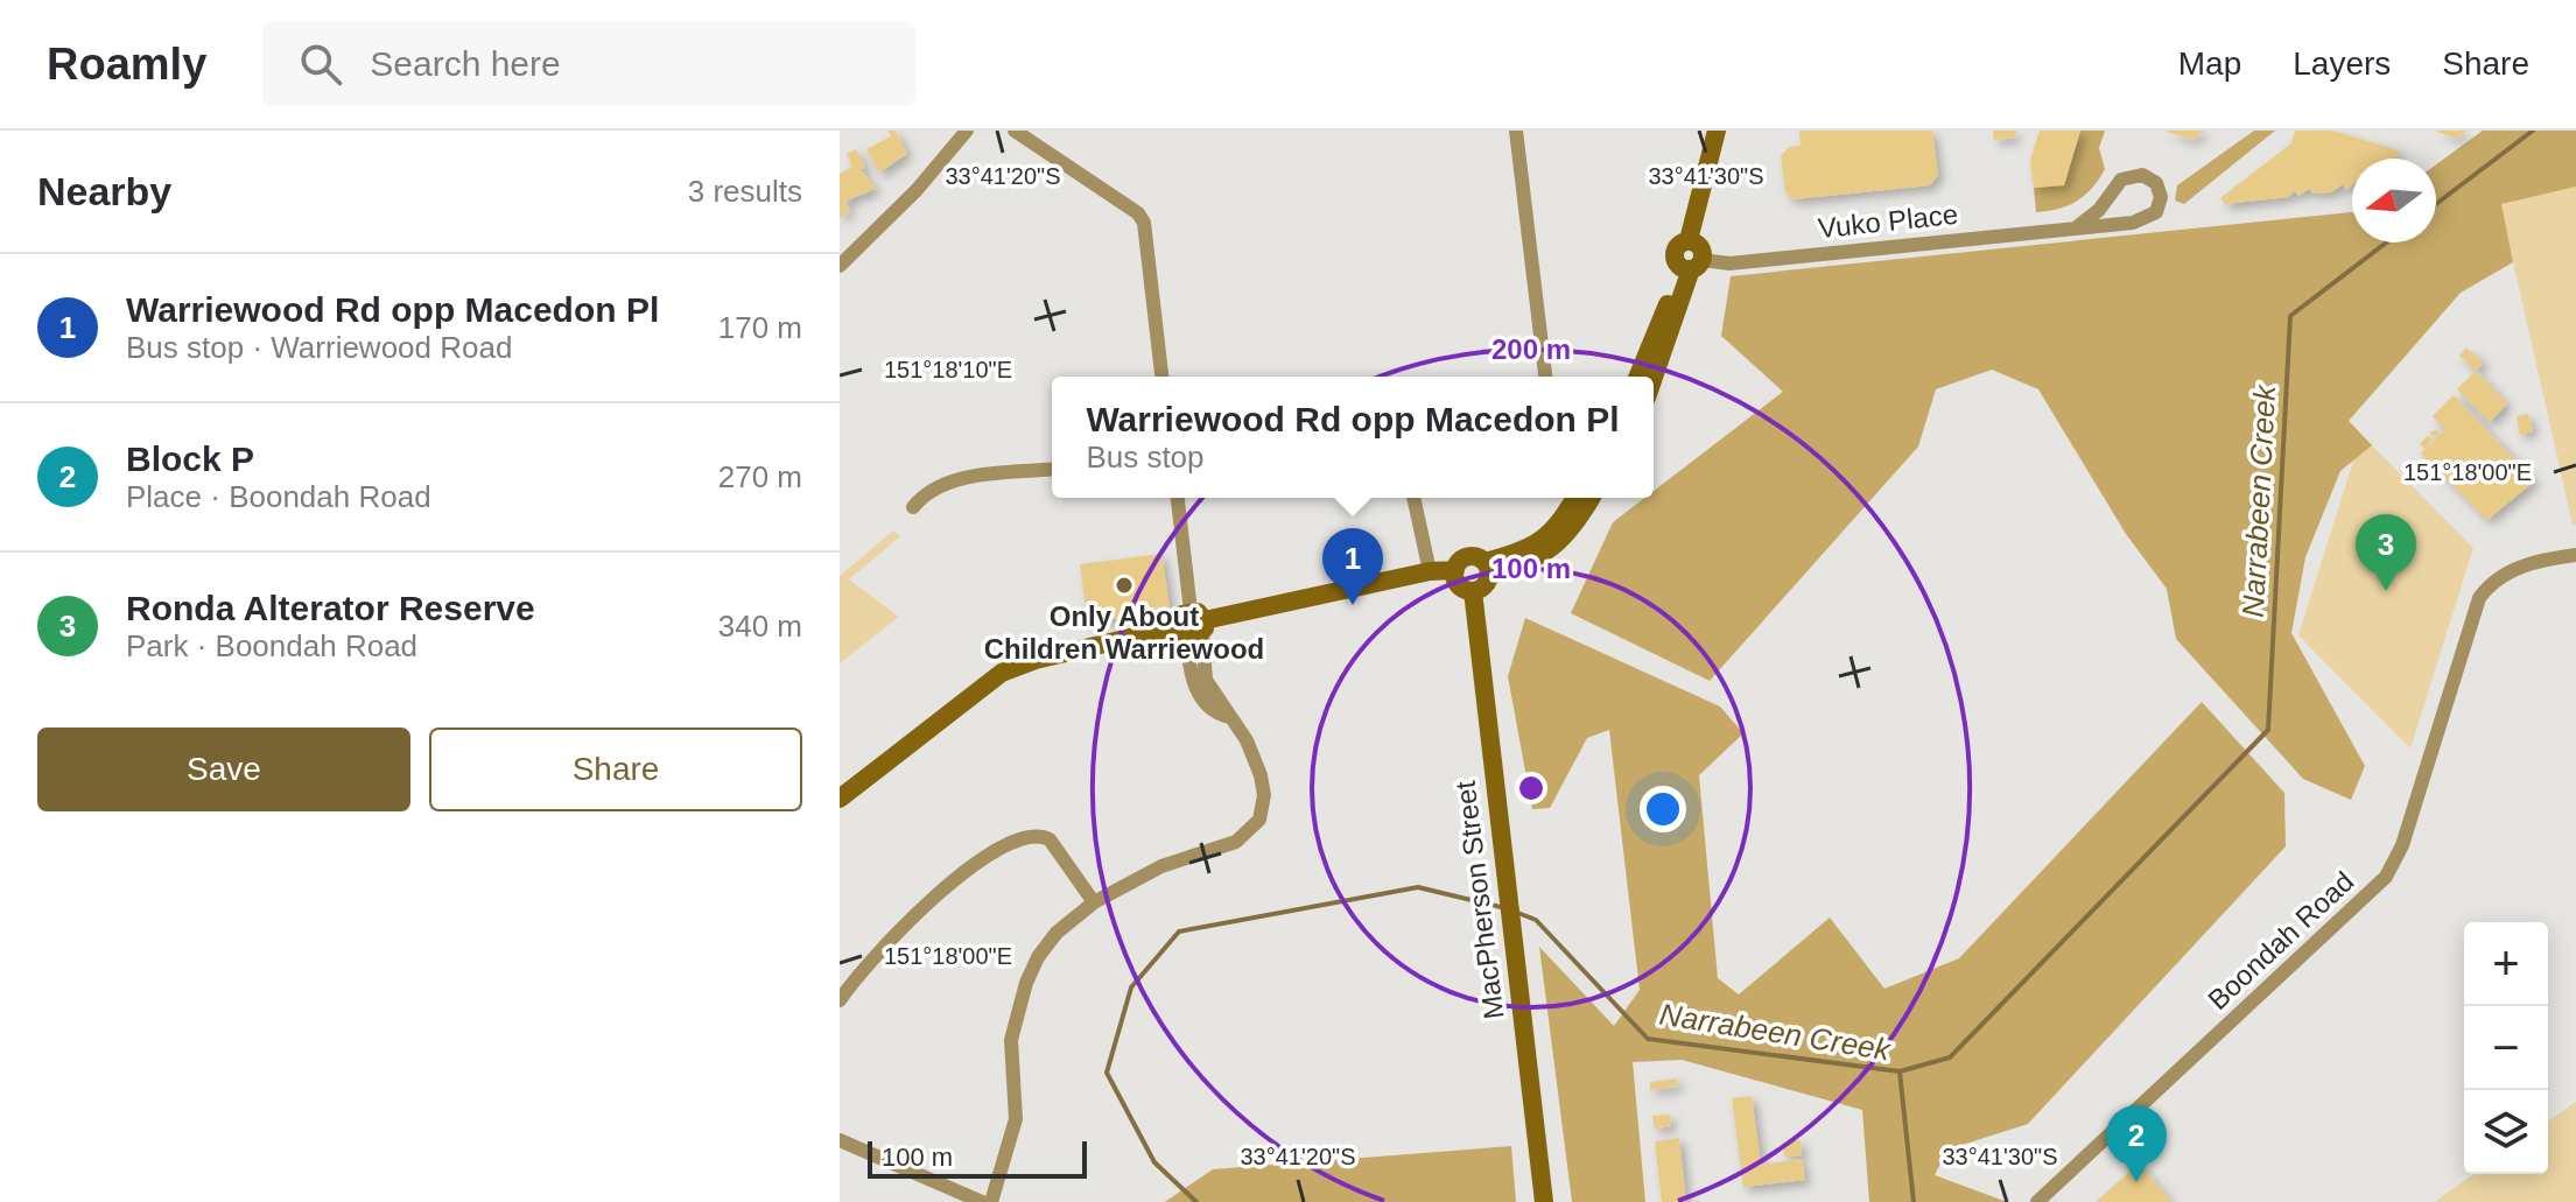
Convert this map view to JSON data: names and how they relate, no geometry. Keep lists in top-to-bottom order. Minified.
{"streets":{"street":["Vuko Place","MacPherson Street","Boondah Road"]},"water":["Narrabeen Creek"],"places":["Only About Children Warriewood"],"scale_bar":"100 m","north":"left","page":{"header":"Roamly","search":"Search here","nav":["Map","Layers","Share"],"heading":["Nearby","3 results"],"list":[{"mark":"1","name":"Warriewood Rd opp Macedon Pl","note":"Bus stop · Warriewood Road","value":"170 m"},{"mark":"2","name":"Block P","note":"Place · Boondah Road","value":"270 m"},{"mark":"3","name":"Ronda Alterator Reserve","note":"Park · Boondah Road","value":"340 m"}],"popup":["Warriewood Rd opp Macedon Pl","Bus stop"],"pins":["3","1","2"],"buttons":["Save","Share"],"map_buttons":["+","−"],"scale":"100 m"},"coordinates":["33°41'20\"S","33°41'30\"S","151°18'10\"E","151°18'00\"E"],"rings":["200 m","100 m"]}
